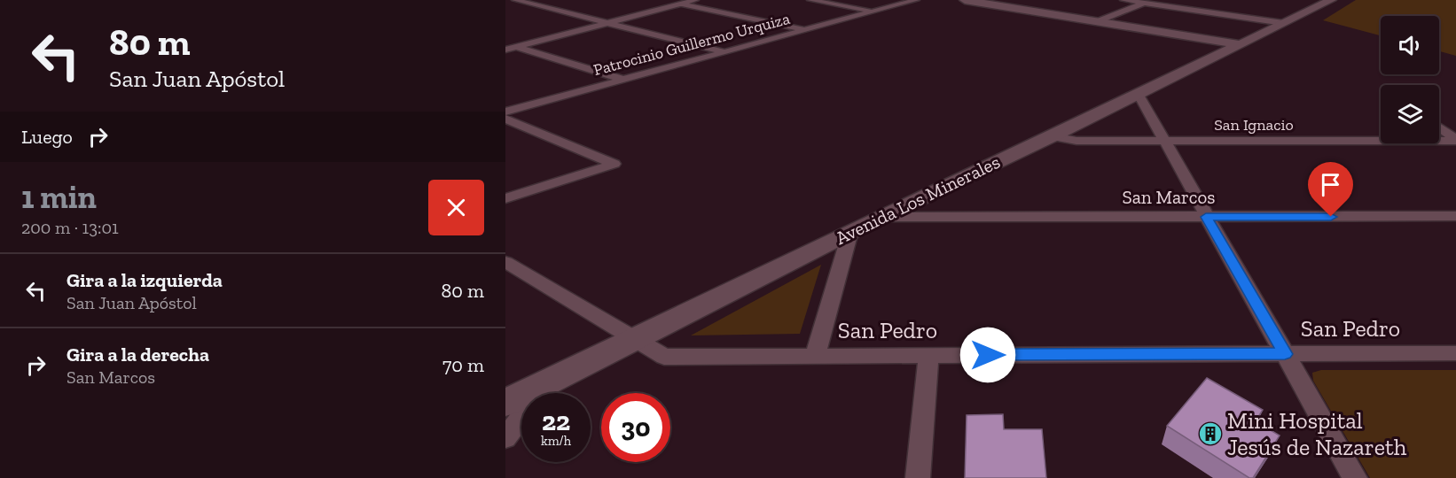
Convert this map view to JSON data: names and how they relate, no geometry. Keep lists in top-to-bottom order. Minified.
{"streets":{"main road":["Avenida Los Minerales"],"street":["Patrocinio Guillermo Urquiza","San Ignacio","San Marcos","San Pedro"]},"crossings":[["San Ignacio","Avenida Los Minerales"],["San Marcos","Avenida Los Minerales"],["Avenida Los Minerales","San Pedro"]],"places":{"building":["Mini Hospital Jesús de Nazareth"]},"page":{"turn":["80 m","San Juan Apóstol"],"then":"Luego","heading":["1 min","200 m · 13:01"],"list":[{"name":"Gira a la izquierda","note":"San Juan Apóstol","value":"80 m"},{"name":"Gira a la derecha","note":"San Marcos","value":"70 m"}],"speed":"22 km/h","limit":"30"}}
